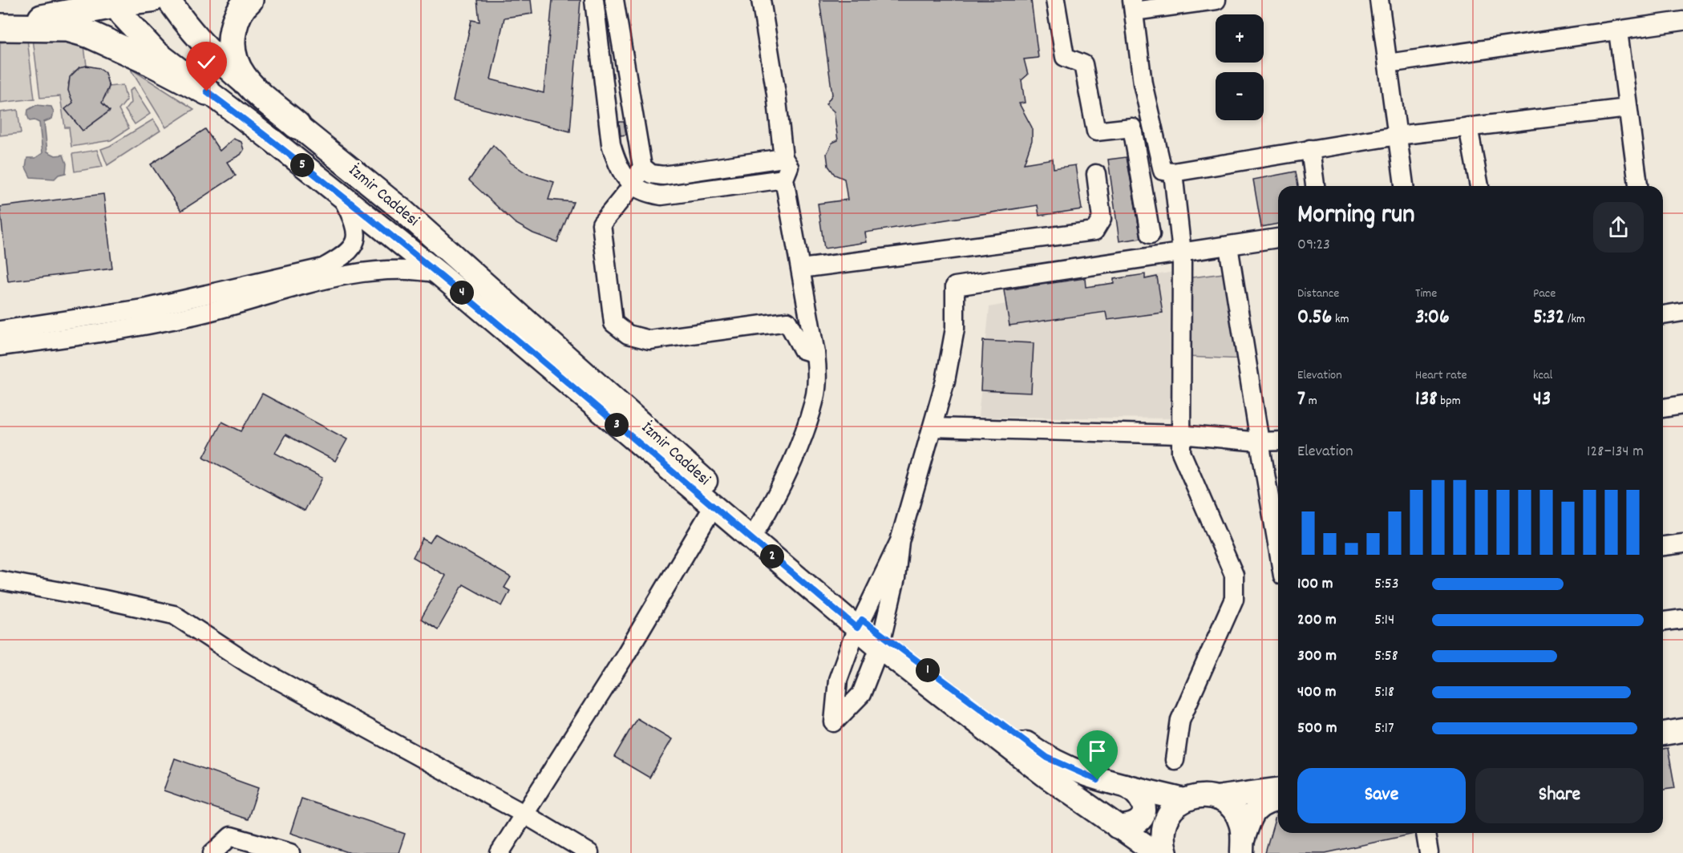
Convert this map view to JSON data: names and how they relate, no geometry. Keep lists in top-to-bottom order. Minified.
{"streets":{"main road":["İzmir Caddesi"]},"page":{"map_buttons":["+","−"],"pins":["5","4","3","2","1"],"heading":["Morning run","09:23"],"stats":[["Distance","0.56 km"],["Time","3:06"],["Pace","5:32 /km"],["Elevation","7 m"],["Heart rate","138 bpm"],["kcal","43"]],"chart":["Elevation","128–134 m"],"list":[{"name":"100 m","note":"5:53"},{"name":"200 m","note":"5:14"},{"name":"300 m","note":"5:58"},{"name":"400 m","note":"5:18"},{"name":"500 m","note":"5:17"}],"buttons":["Save","Share"]}}
